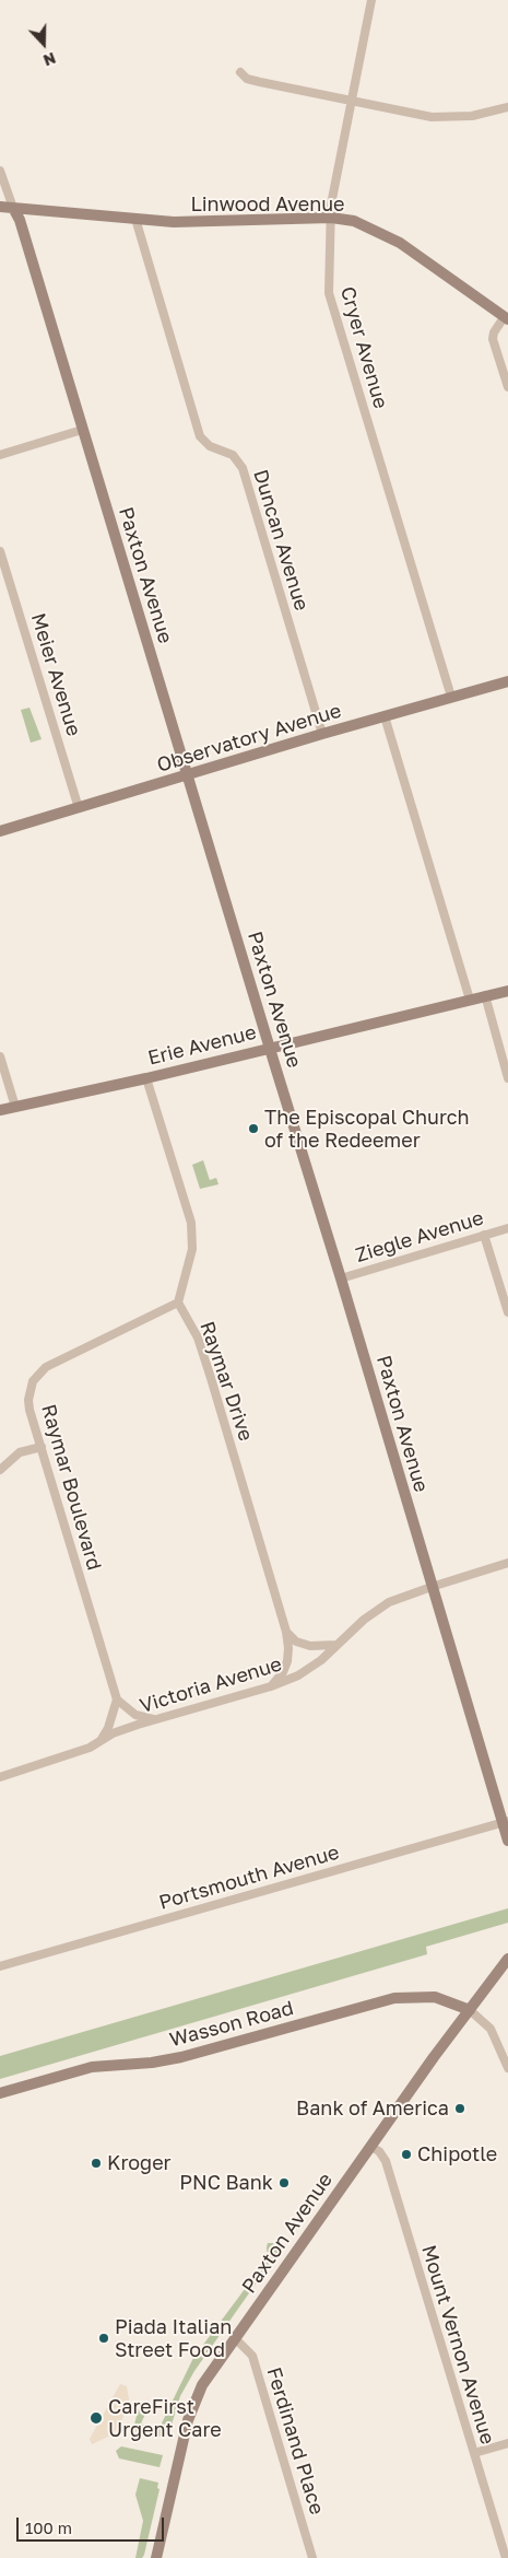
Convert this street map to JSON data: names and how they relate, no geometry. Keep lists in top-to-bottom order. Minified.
{"streets":{"street":["Linwood Avenue","Cryer Avenue","Duncan Avenue","Paxton Avenue","Meier Avenue","Observatory Avenue","Erie Avenue","Ziegle Avenue","Raymar Drive","Raymar Boulevard","Victoria Avenue","Portsmouth Avenue","Wasson Road","Mount Vernon Avenue","Ferdinand Place"]},"crossings":[["Linwood Avenue","Cryer Avenue"],["Linwood Avenue","Duncan Avenue"],["Linwood Avenue","Paxton Avenue"],["Cryer Avenue","Observatory Avenue"],["Duncan Avenue","Observatory Avenue"],["Paxton Avenue","Observatory Avenue"],["Paxton Avenue","Erie Avenue"],["Paxton Avenue","Ziegle Avenue"],["Paxton Avenue","Victoria Avenue"],["Paxton Avenue","Portsmouth Avenue"],["Paxton Avenue","Wasson Road"],["Paxton Avenue","Mount Vernon Avenue"],["Paxton Avenue","Ferdinand Place"],["Meier Avenue","Observatory Avenue"],["Erie Avenue","Raymar Drive"],["Raymar Drive","Raymar Boulevard"],["Raymar Drive","Victoria Avenue"]],"places":["The Episcopal Church of the Redeemer","Bank of America","Chipotle","Kroger","PNC Bank","Piada Italian Street Food","CareFirst Urgent Care"],"scale_bar":"100 m","north":"bottom"}
